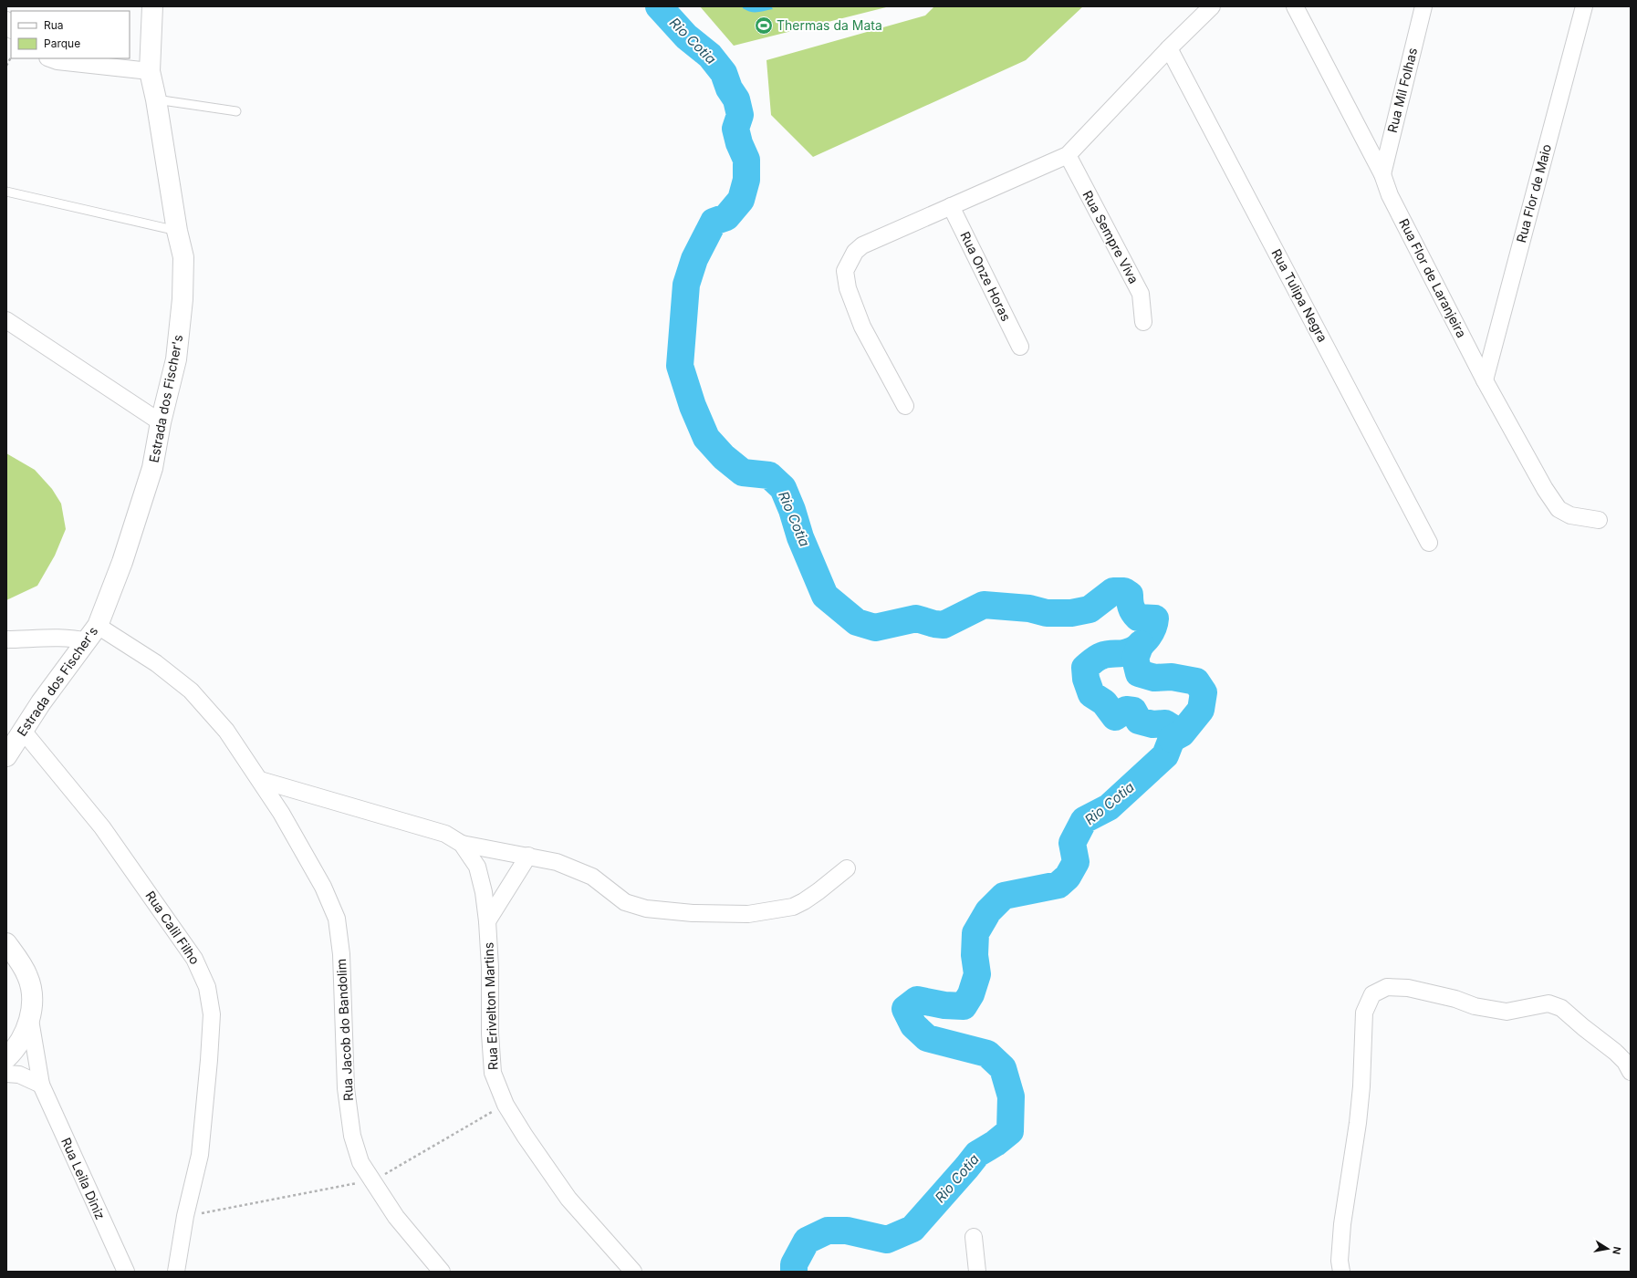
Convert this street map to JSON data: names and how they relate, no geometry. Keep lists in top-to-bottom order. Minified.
{"streets":{"street":["Rua Mil Folhas","Rua Flor de Maio","Rua Sempre Viva","Rua Onze Horas","Rua Flor de Laranjeira","Rua Tulipa Negra","Estrada dos Fischer's","Rua Calil Filho","Rua Erivelton Martins","Rua Jacob do Bandolim","Rua Leila Diniz"]},"crossings":[["Rua Mil Folhas","Rua Flor de Laranjeira"],["Rua Flor de Maio","Rua Flor de Laranjeira"],["Estrada dos Fischer's","Rua Calil Filho"],["Estrada dos Fischer's","Rua Jacob do Bandolim"]],"water":["Rio Cotia"],"places":{"sports":["Thermas da Mata"]},"legend":["Rua","Parque"],"north":"right"}
